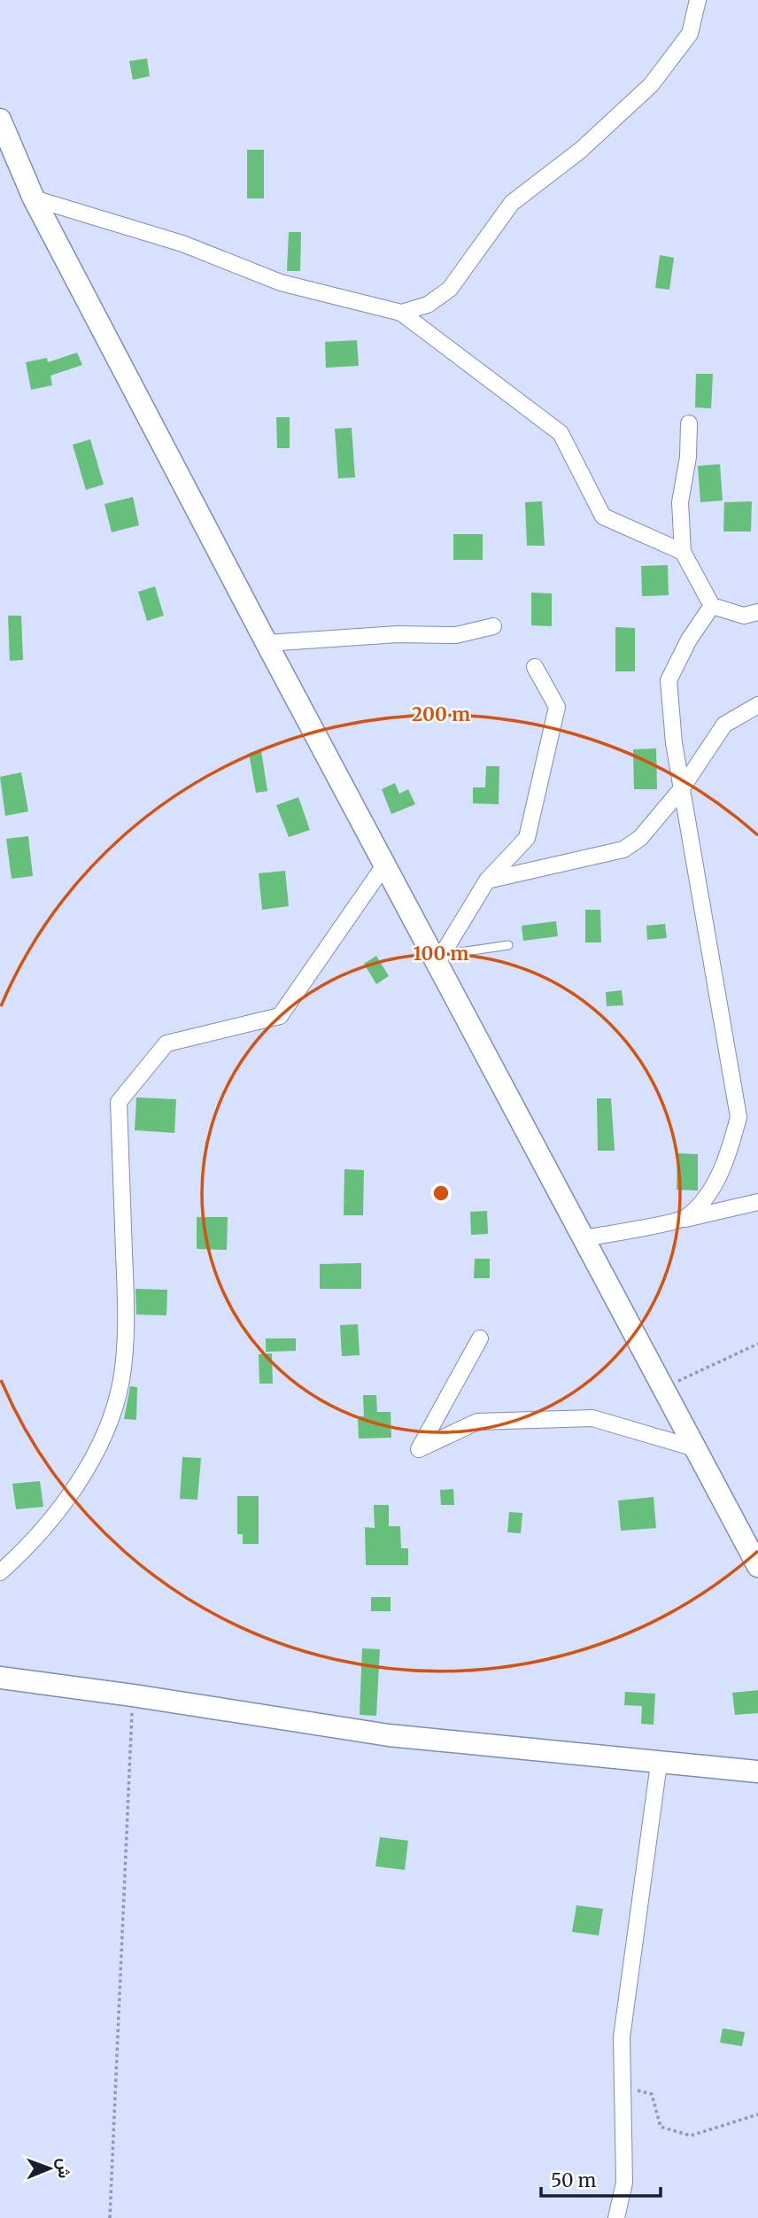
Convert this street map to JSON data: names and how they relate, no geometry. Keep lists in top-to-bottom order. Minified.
{"scale_bar":"50 m","north":"right","rings":["200 m","100 m"]}
